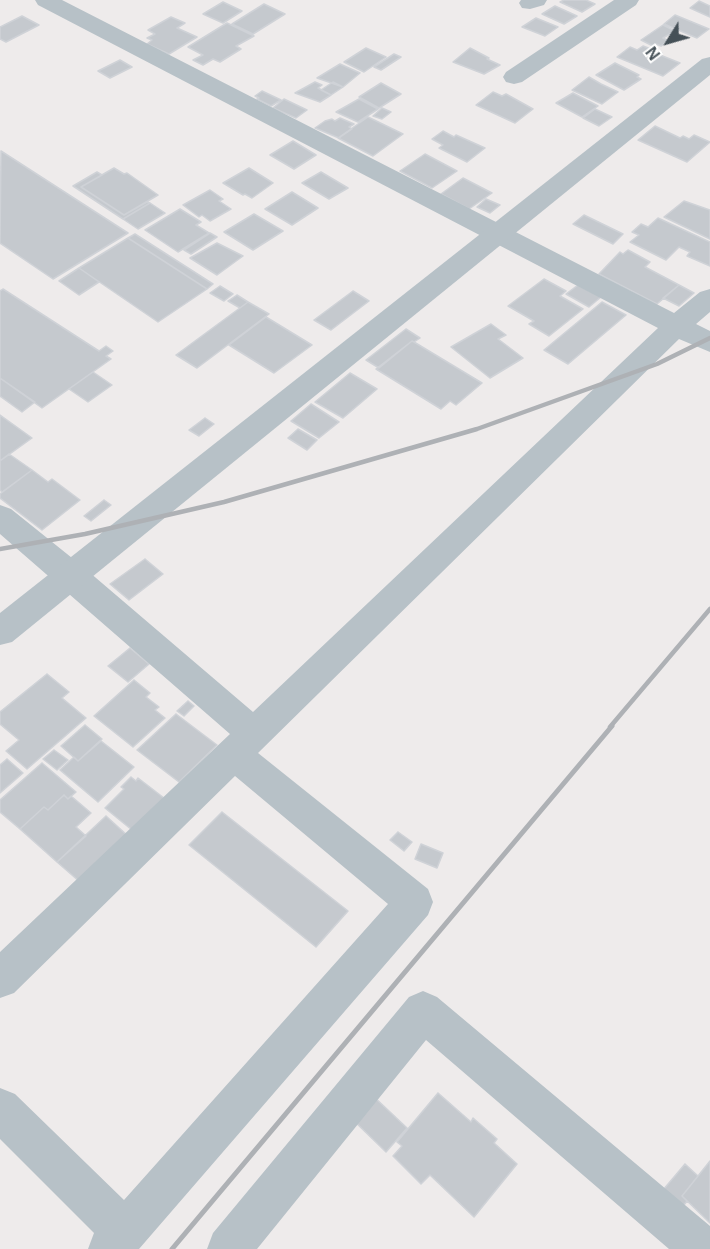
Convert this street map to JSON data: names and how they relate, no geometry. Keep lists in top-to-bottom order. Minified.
{"north":"bottom left"}
